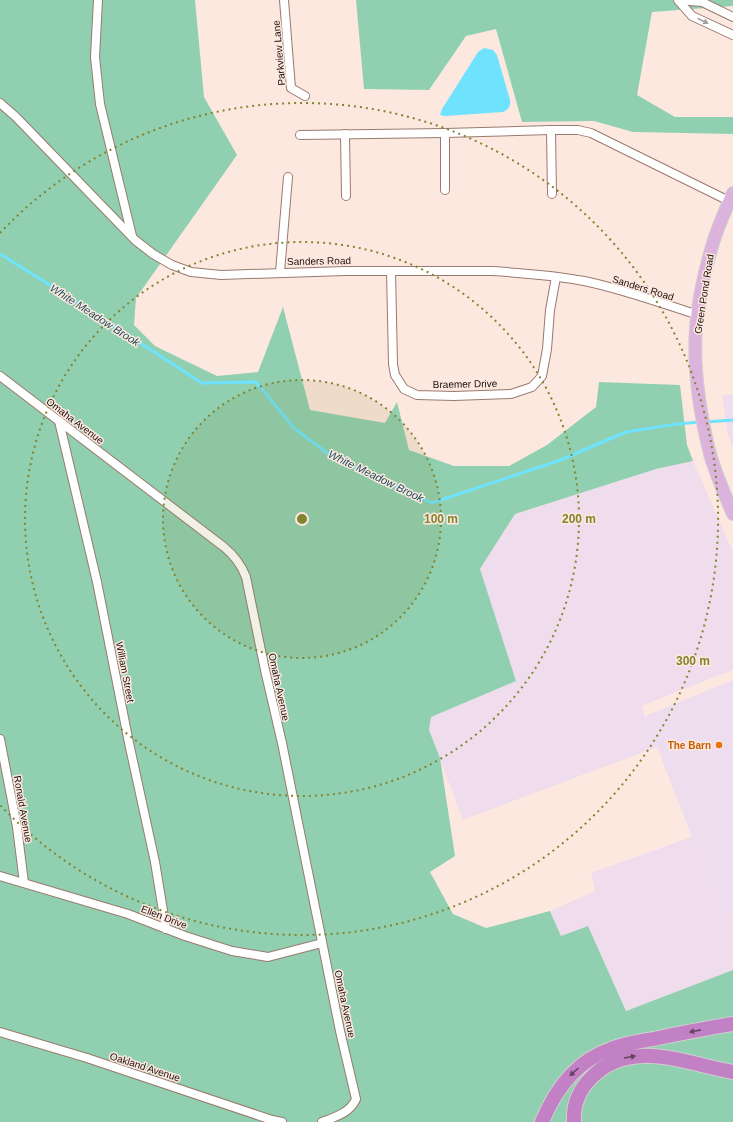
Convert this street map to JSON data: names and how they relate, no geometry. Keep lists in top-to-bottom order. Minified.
{"streets":{"main road":["Green Pond Road"],"street":["Parkview Lane","Sanders Road","Braemer Drive","Omaha Avenue","William Street","Ronald Avenue","Ellen Drive","Oakland Avenue"]},"crossings":[["Sanders Road","Green Pond Road"],["Sanders Road","Braemer Drive"],["Omaha Avenue","William Street"],["Omaha Avenue","Ellen Drive"],["William Street","Ellen Drive"],["Ronald Avenue","Ellen Drive"]],"water":["White Meadow Brook"],"places":["The Barn"],"rings":["100 m","200 m","300 m"]}
